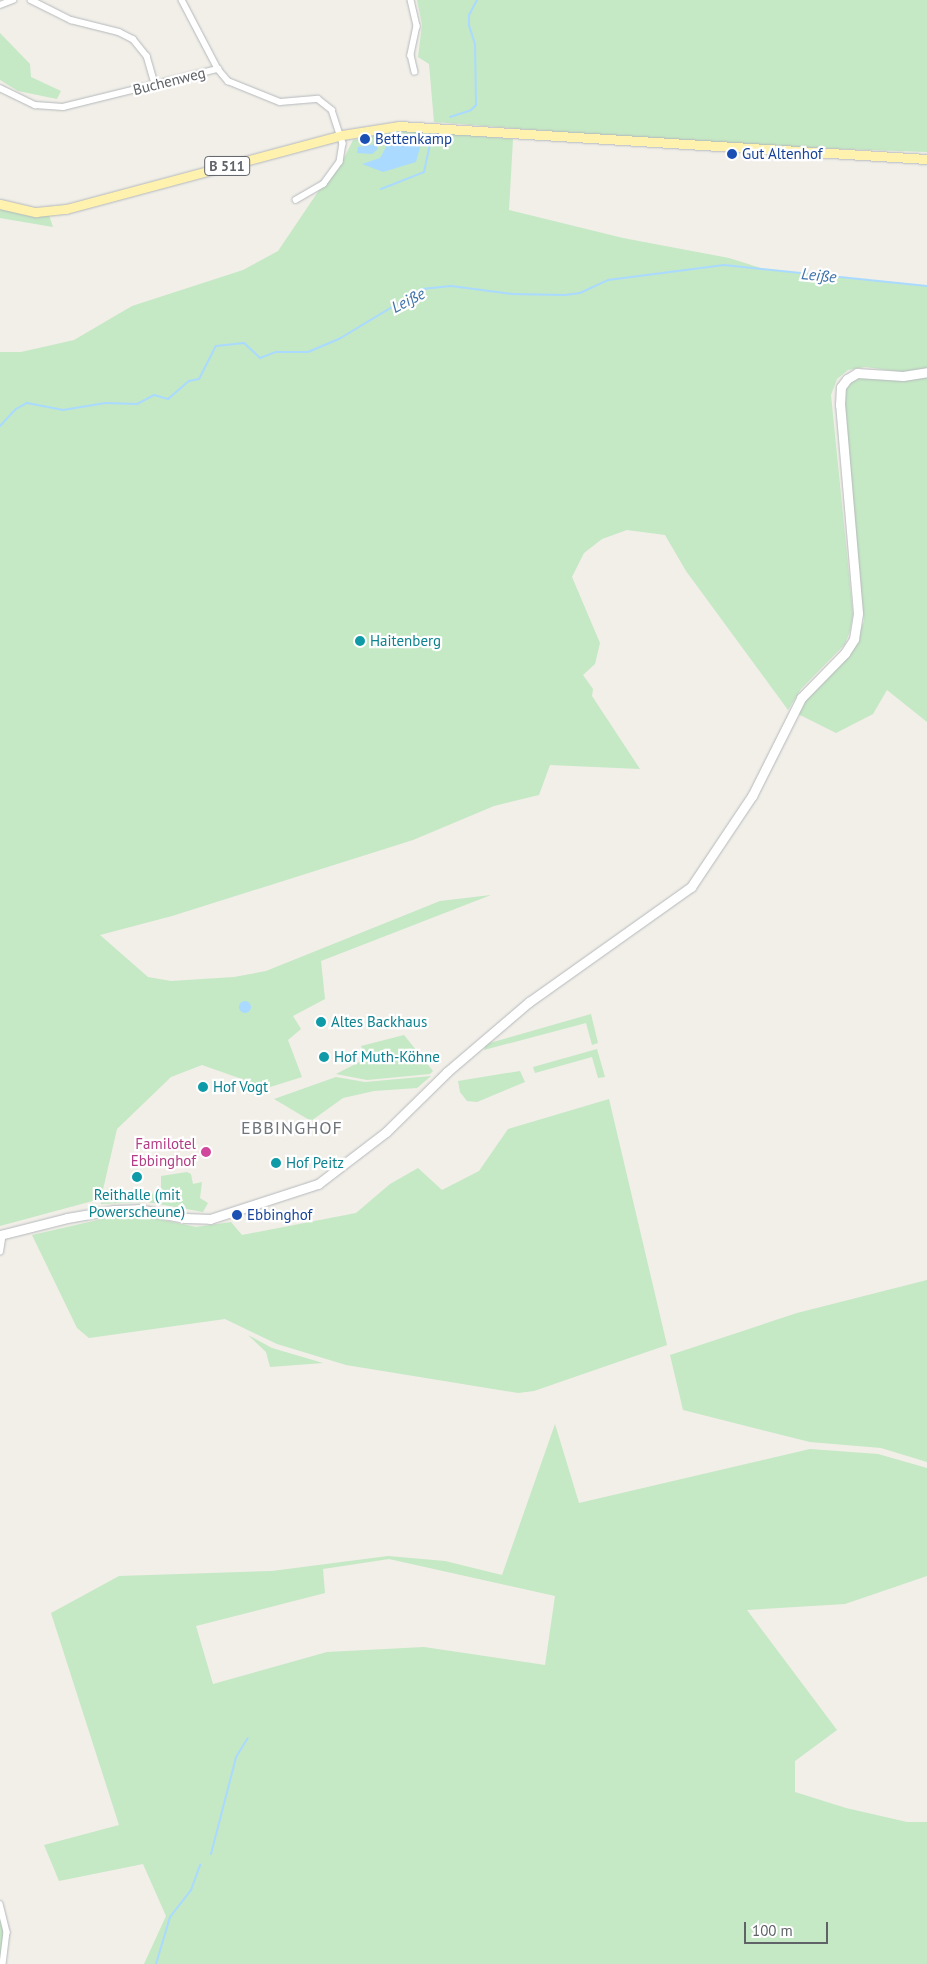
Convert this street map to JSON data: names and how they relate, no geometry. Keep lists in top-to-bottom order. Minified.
{"streets":{"main road":["B 511"],"street":["Buchenweg"]},"crossings":[["Buchenweg","B 511"]],"districts":["EBBINGHOF"],"water":["Leiße"],"places":["Bettenkamp","Gut Altenhof","Haitenberg","Altes Backhaus","Hof Muth-Köhne","Hof Vogt","Familotel Ebbinghof","Hof Peitz","Reithalle (mit Powerscheune)","Ebbinghof"],"scale_bar":"100 m"}
